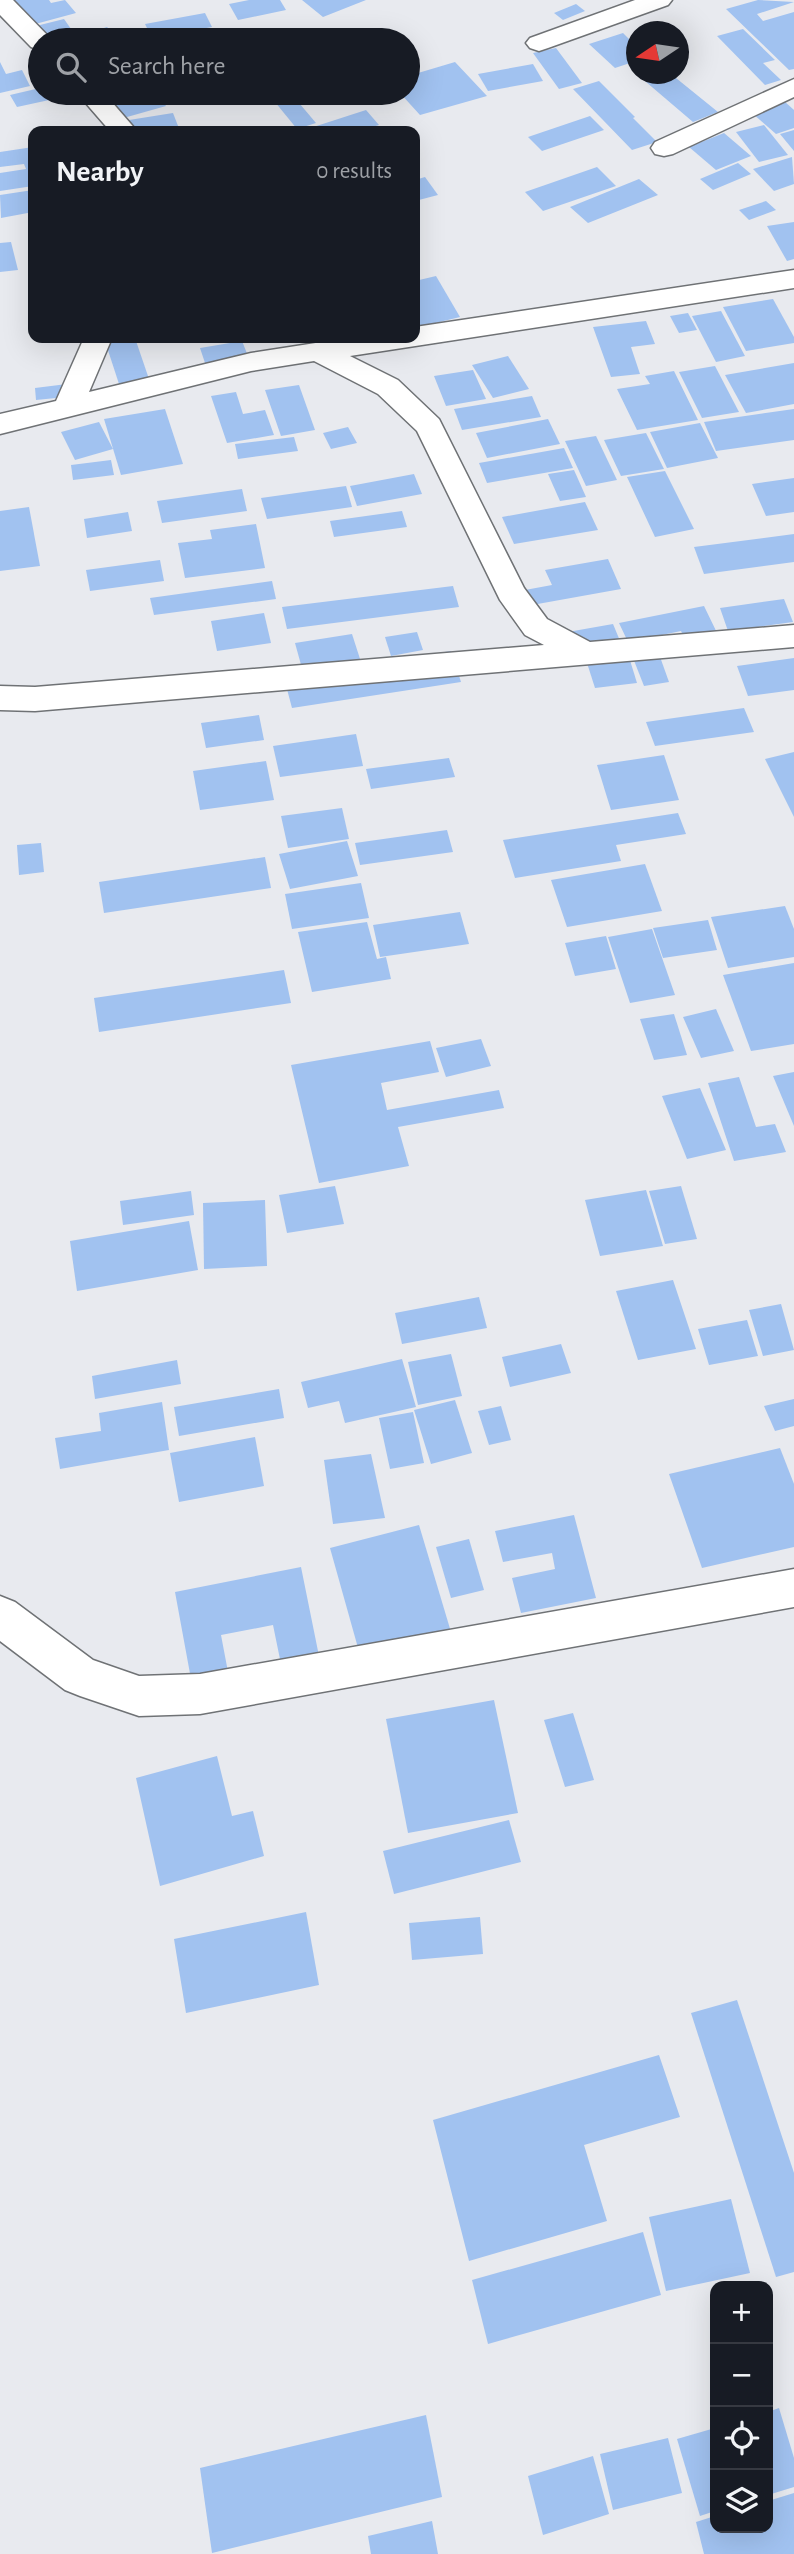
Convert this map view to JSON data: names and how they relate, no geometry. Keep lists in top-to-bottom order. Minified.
{"north":"left","page":{"search":"Search here","heading":["Nearby","0 results"],"map_buttons":["+","−"]}}
